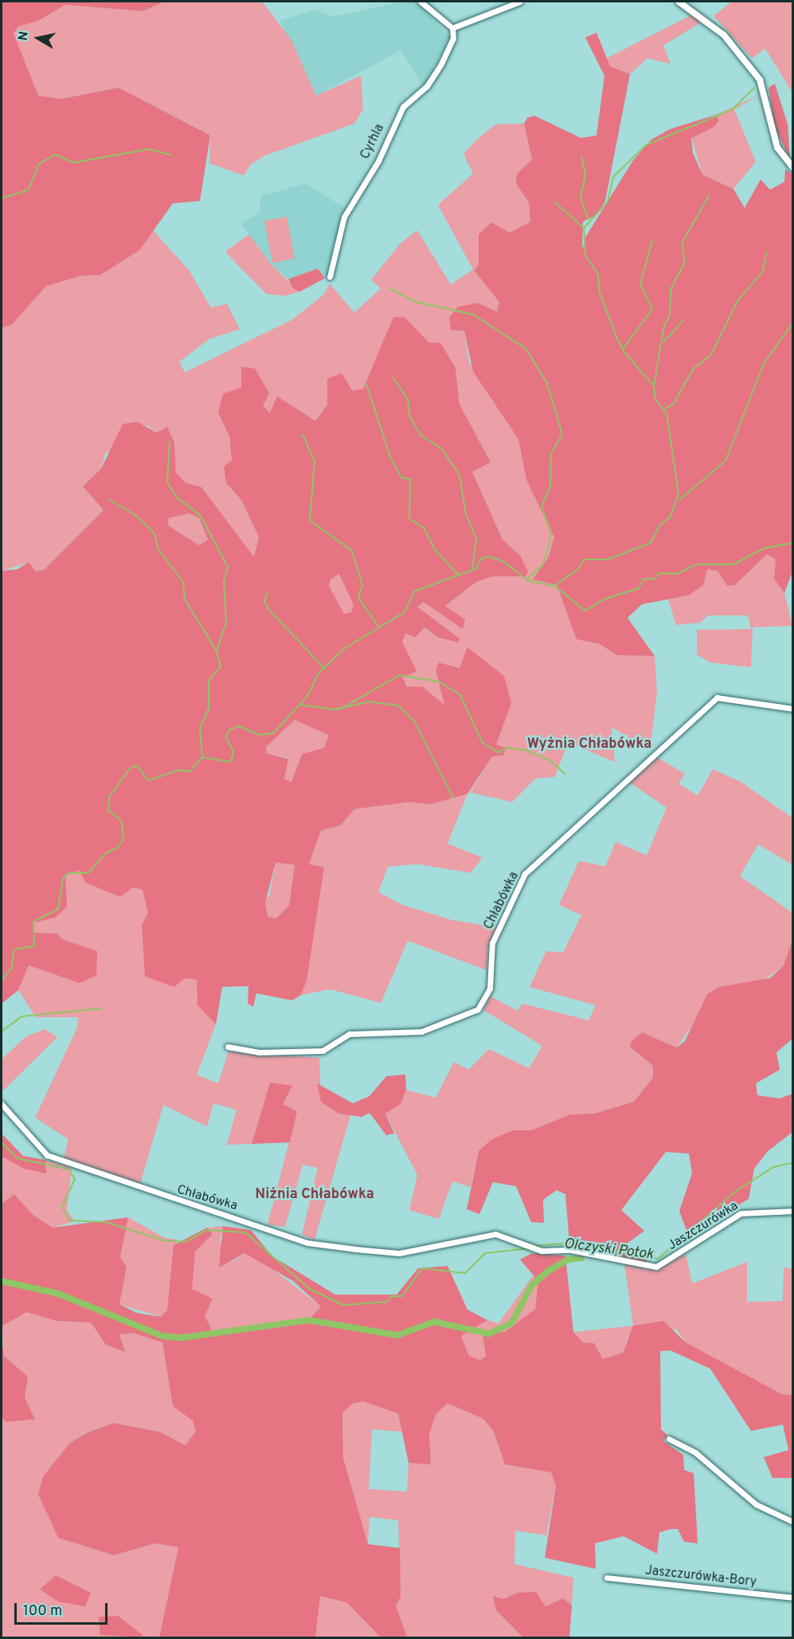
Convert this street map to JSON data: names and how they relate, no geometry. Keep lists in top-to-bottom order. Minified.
{"streets":{"street":["Cyrhla","Chłabówka","Jaszczurówka","Jaszczurówka-Bory"]},"crossings":[["Chłabówka","Jaszczurówka"]],"districts":["Wyżnia Chłabówka","Niżnia Chłabówka"],"water":["Olczyski Potok"],"scale_bar":"100 m","north":"left"}
